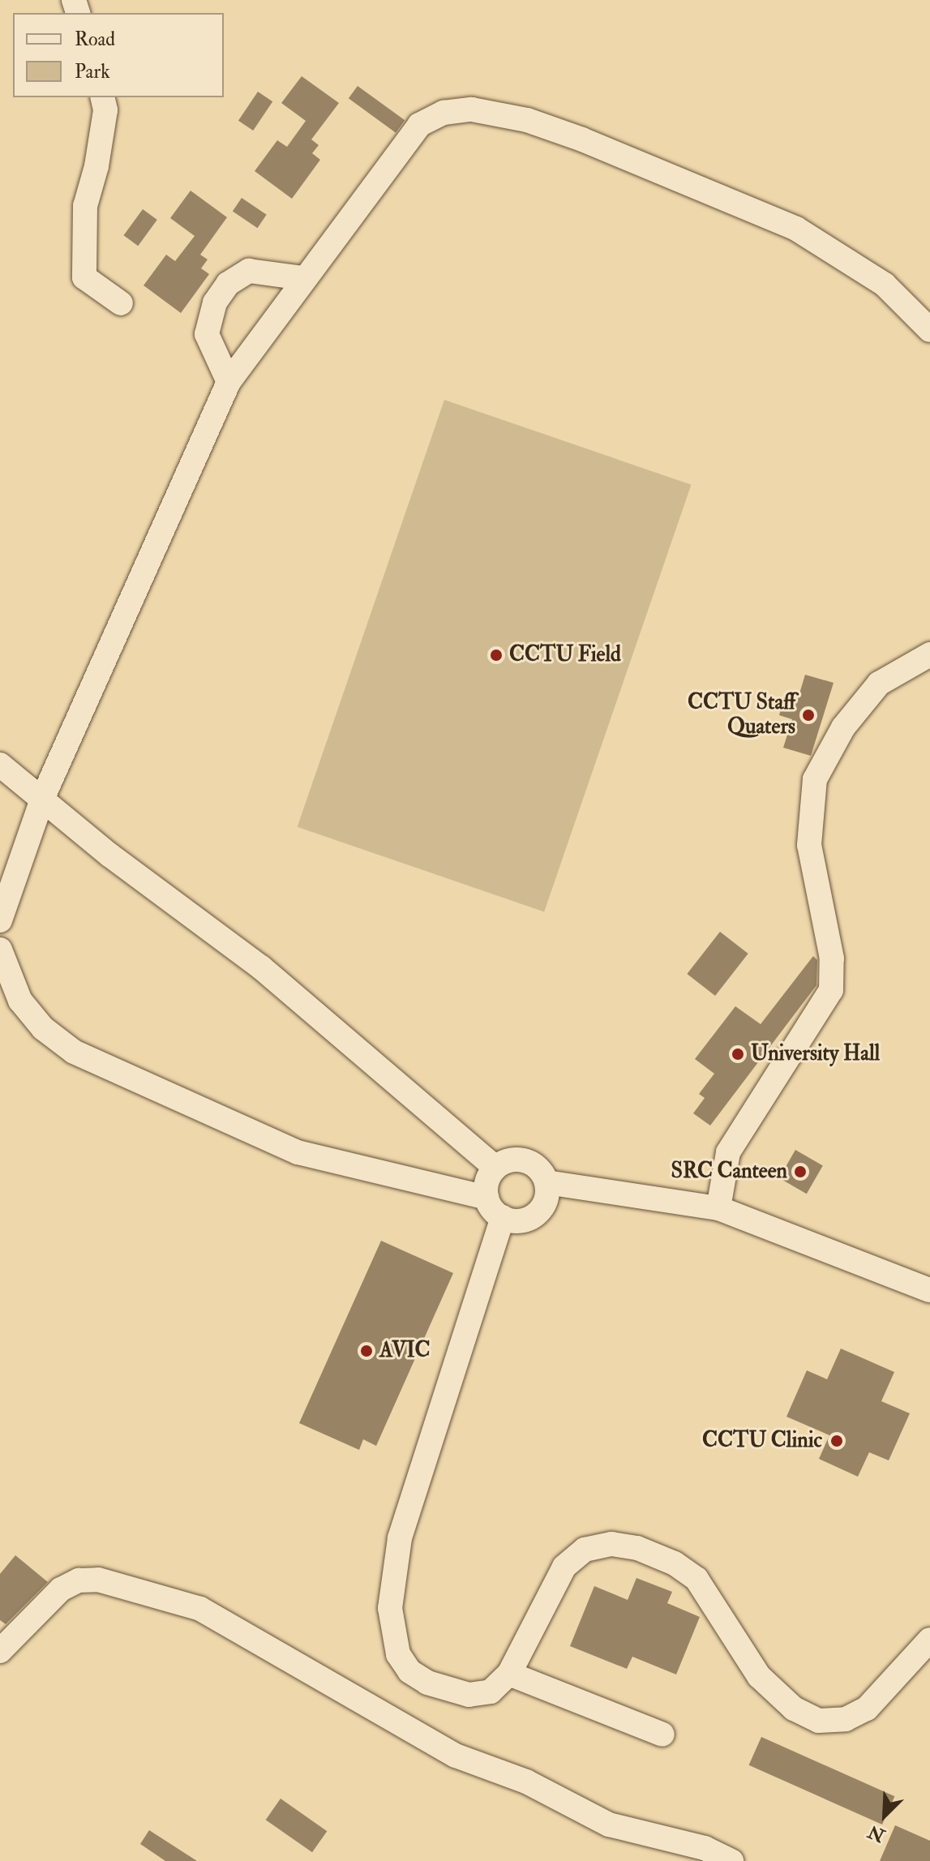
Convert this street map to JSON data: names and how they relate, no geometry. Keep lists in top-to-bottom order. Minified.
{"places":["CCTU Field","CCTU Staff Quaters","University Hall","SRC Canteen","AVIC","CCTU Clinic"],"legend":["Road","Park"],"north":"bottom left"}
